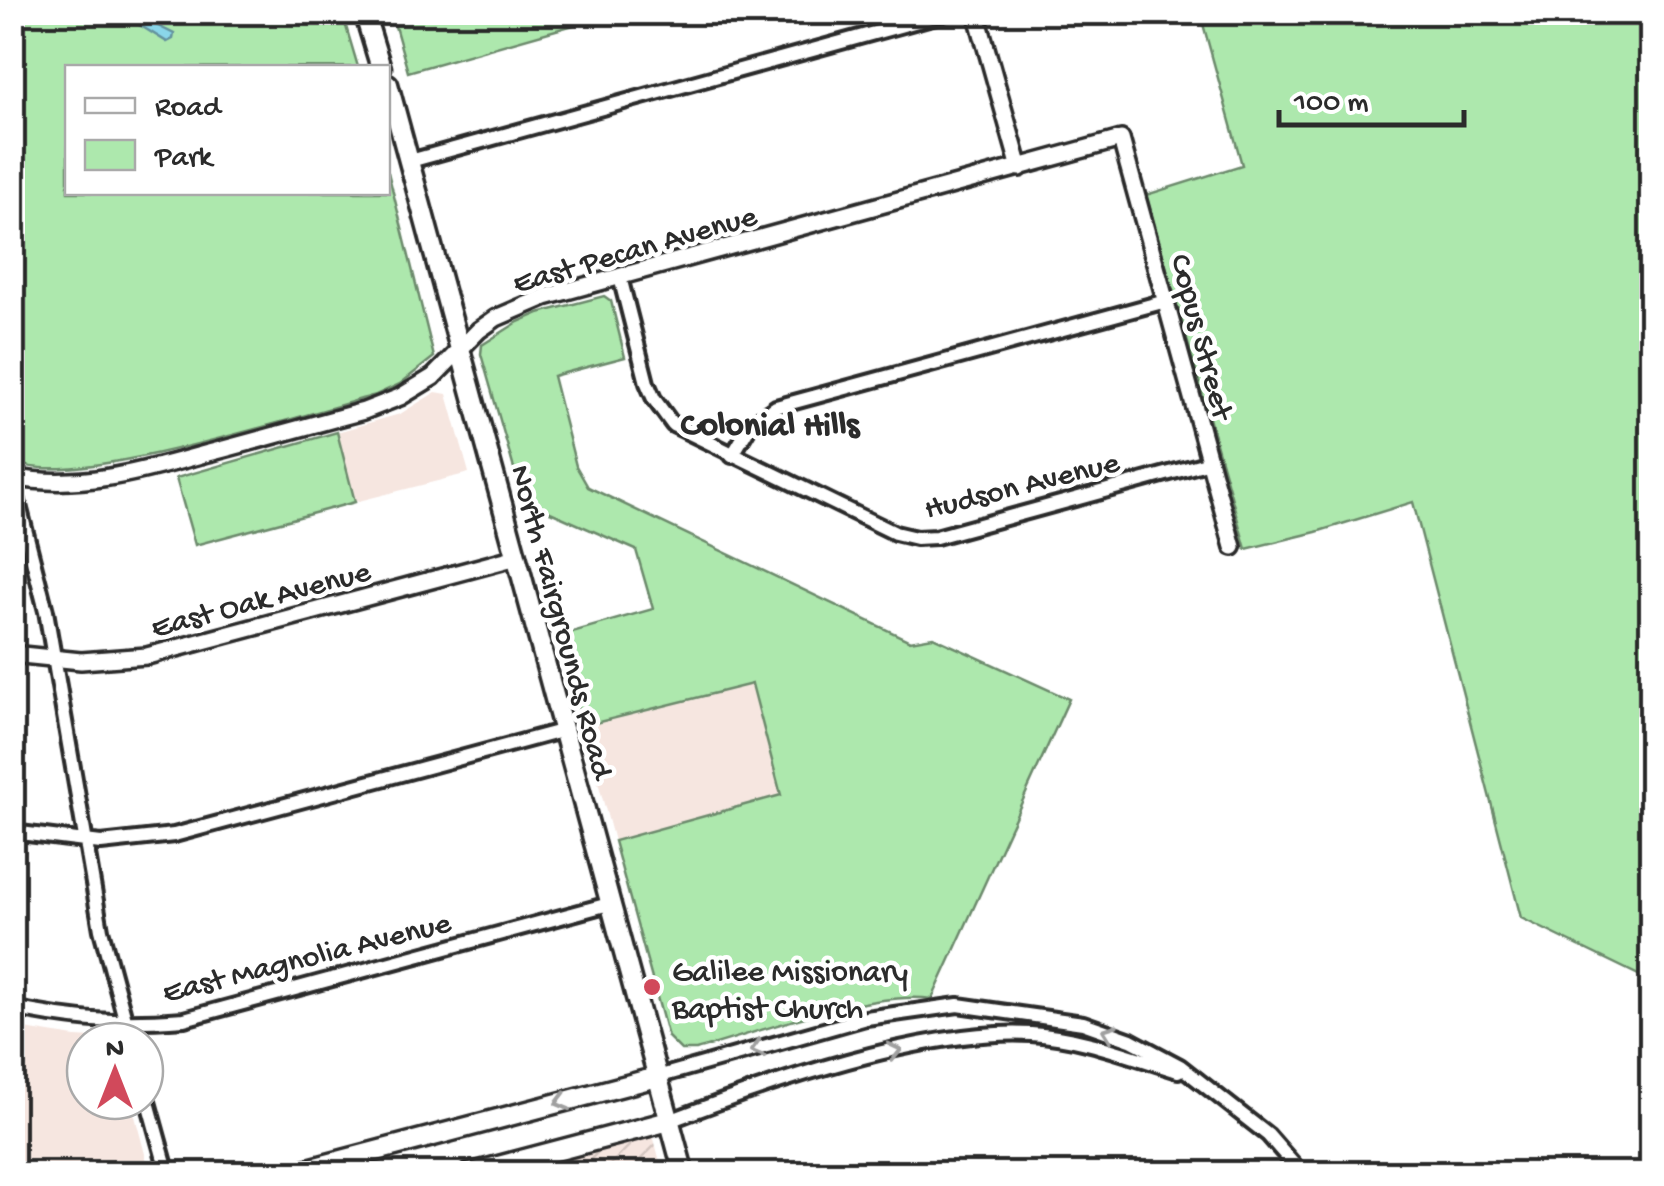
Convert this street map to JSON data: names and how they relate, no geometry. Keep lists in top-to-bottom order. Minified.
{"streets":{"main road":["North Fairgrounds Road"],"street":["East Pecan Avenue","Copus Street","Hudson Avenue","East Oak Avenue","East Magnolia Avenue"]},"crossings":[["East Pecan Avenue","Copus Street"],["East Pecan Avenue","Hudson Avenue"],["East Pecan Avenue","North Fairgrounds Road"],["Copus Street","Hudson Avenue"],["East Oak Avenue","North Fairgrounds Road"],["North Fairgrounds Road","East Magnolia Avenue"]],"districts":["Colonial Hills"],"places":["Galilee Missionary Baptist Church"],"legend":["Road","Park"],"scale_bar":"100 m","north":"top"}
